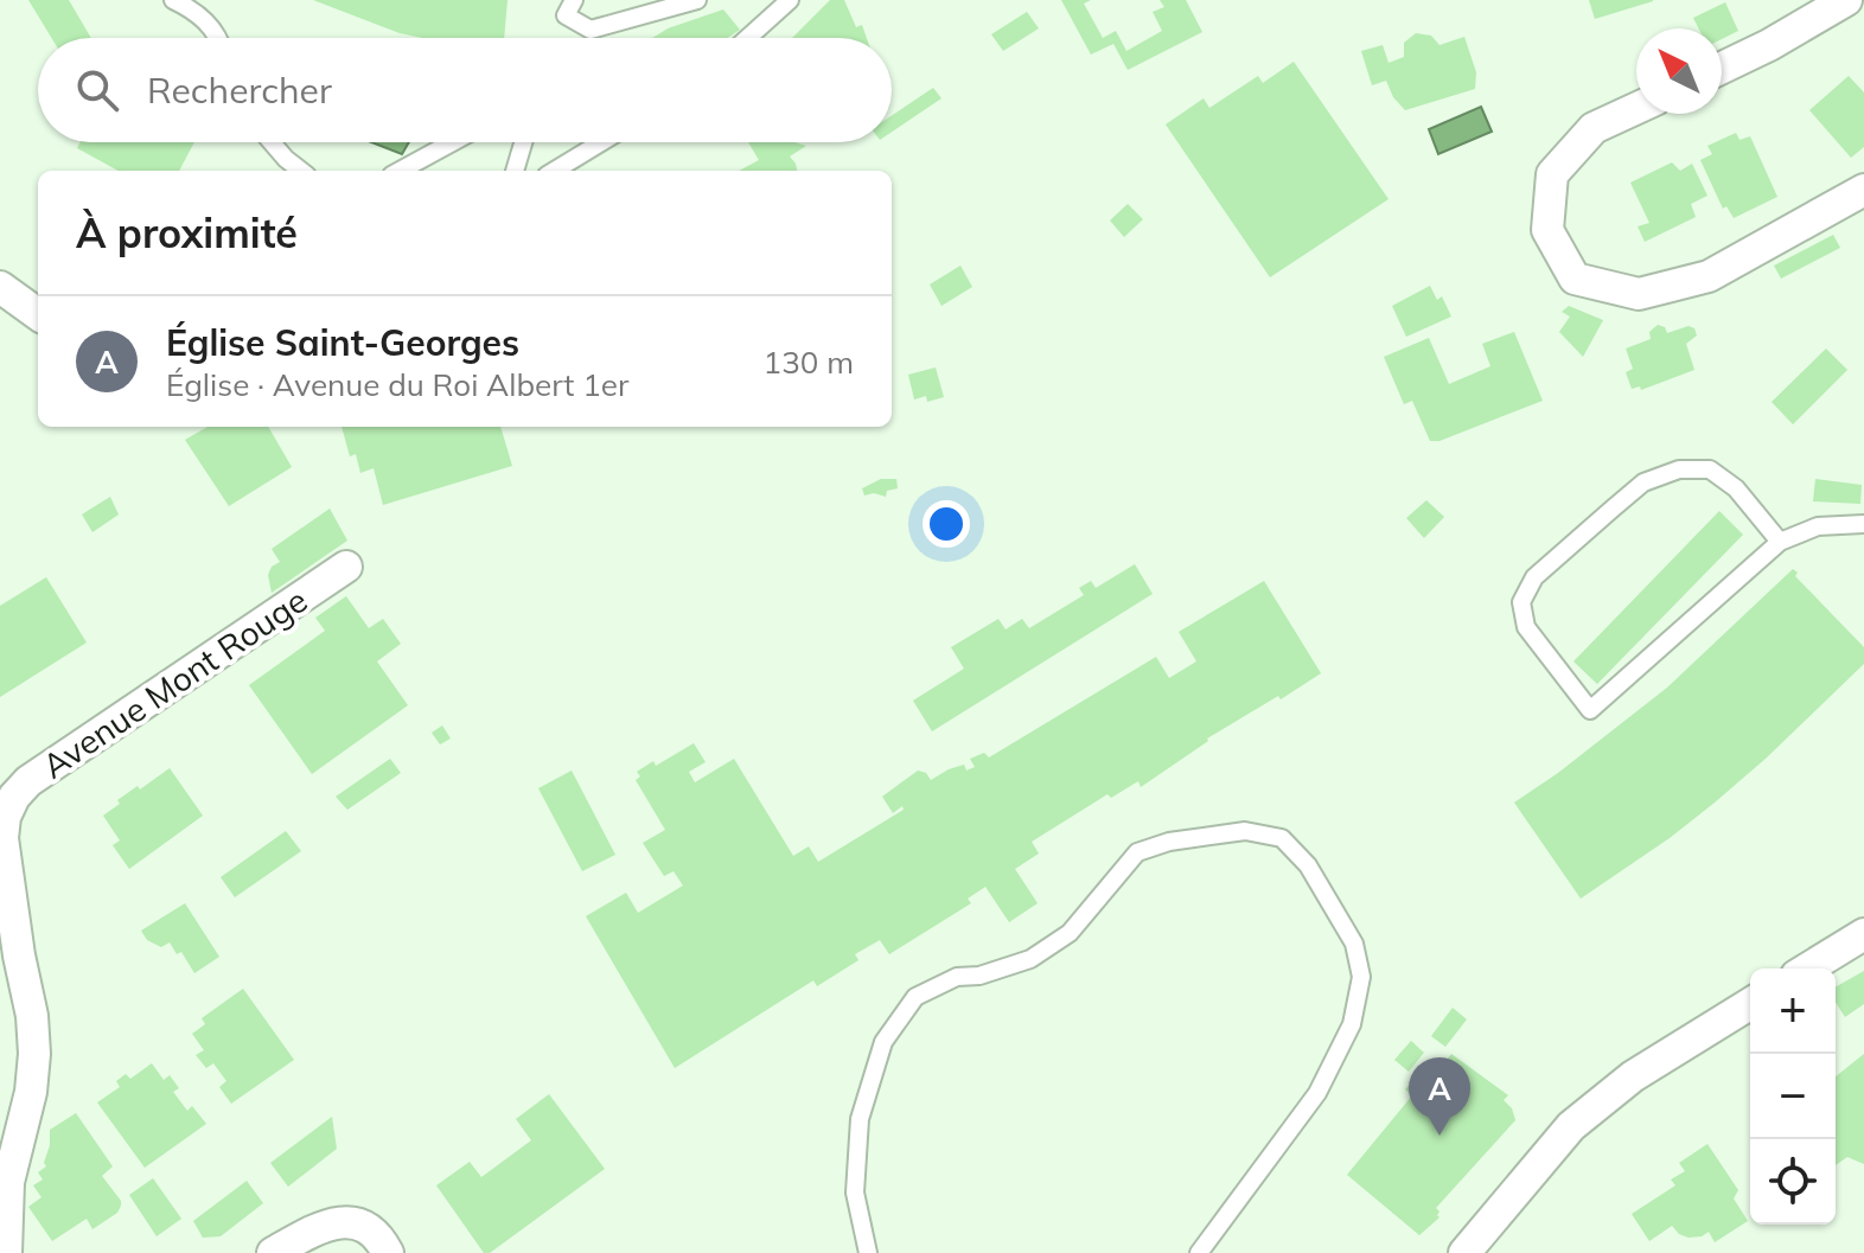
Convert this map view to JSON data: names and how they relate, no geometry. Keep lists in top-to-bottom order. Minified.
{"streets":{"street":["Avenue Mont Rouge"]},"north":"top left","page":{"search":"Rechercher","heading":"À proximité","list":[{"mark":"A","name":"Église Saint-Georges","note":"Église · Avenue du Roi Albert 1er","value":"130 m"}],"map_buttons":["+","−"],"pins":"A"}}
